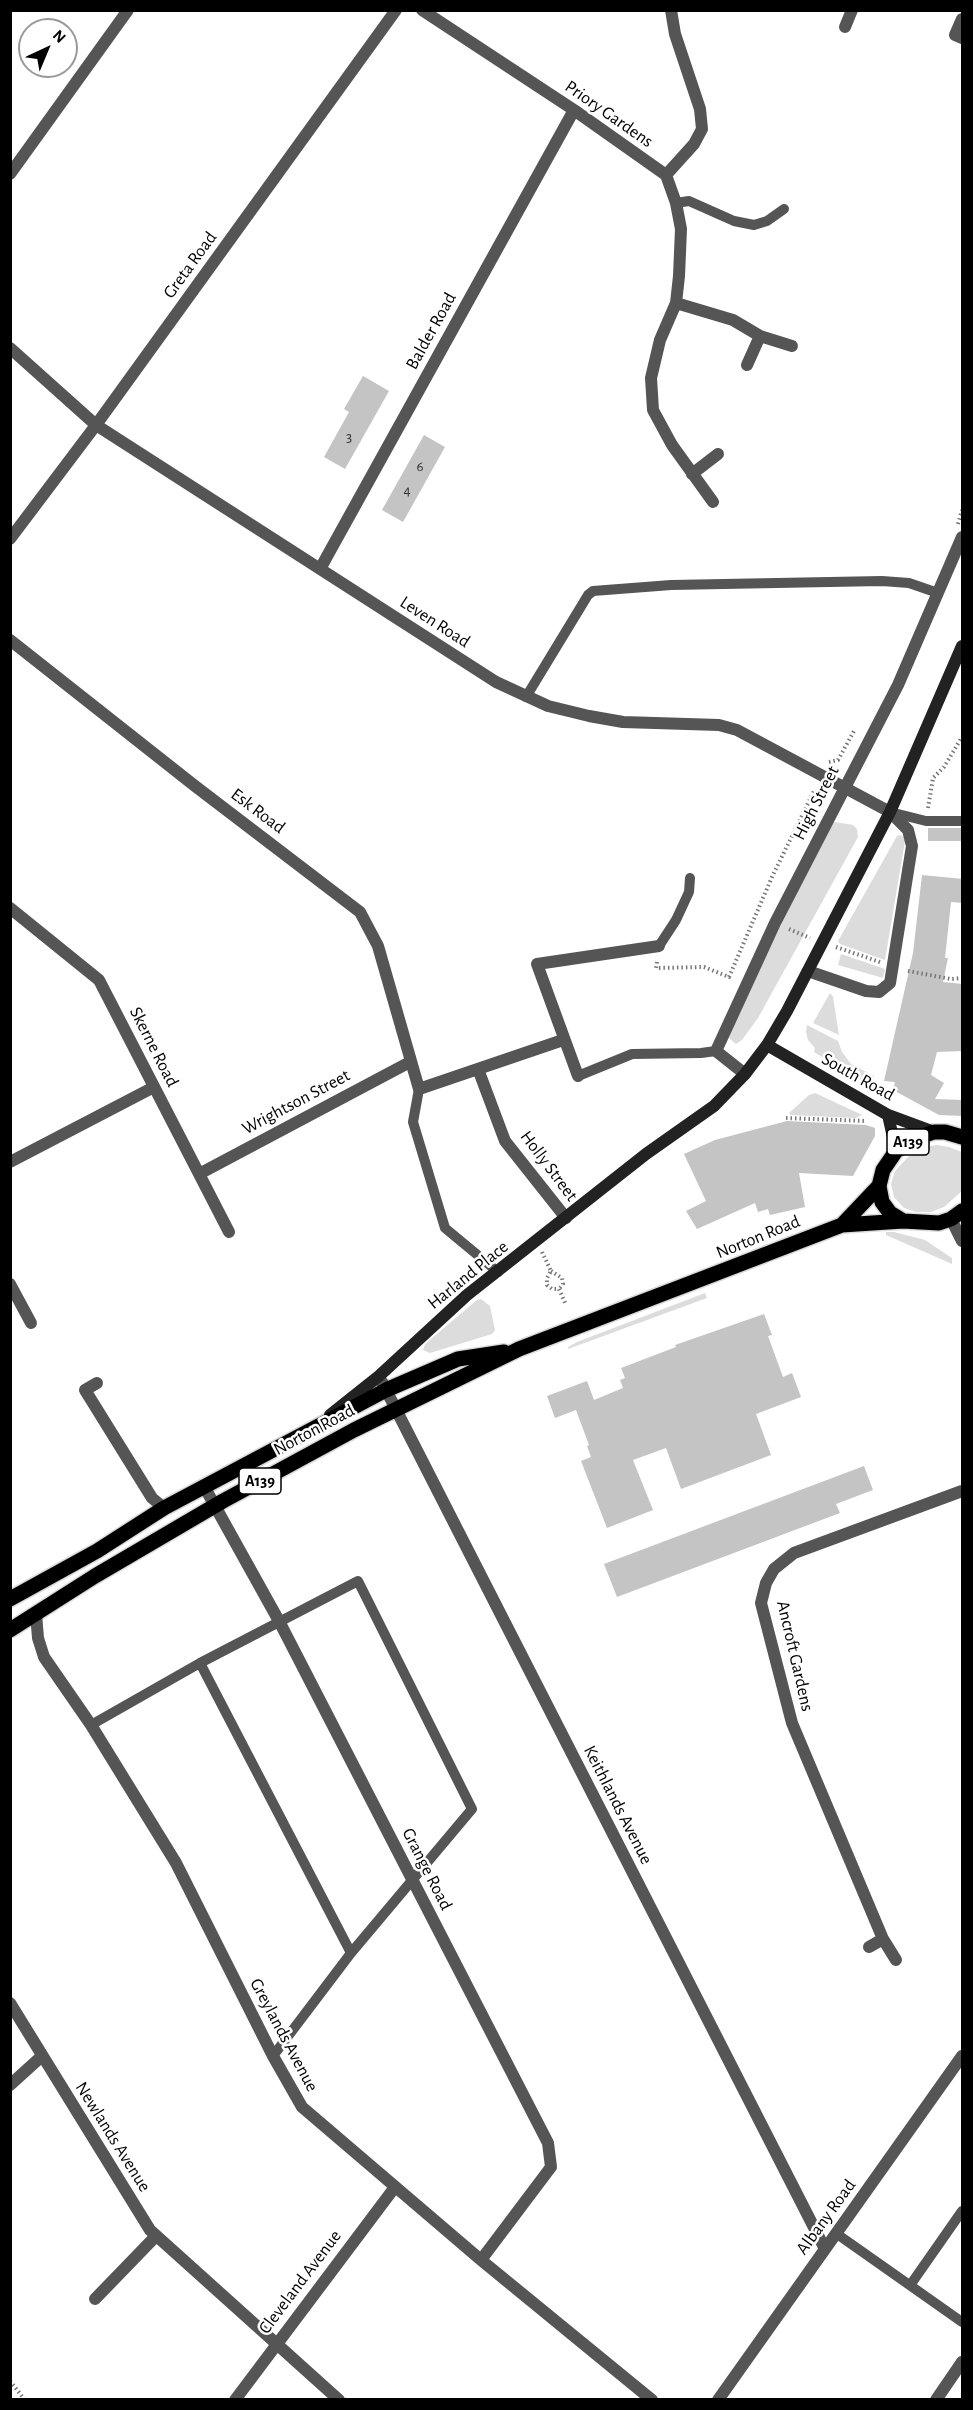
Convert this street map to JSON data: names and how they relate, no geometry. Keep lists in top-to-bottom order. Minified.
{"streets":{"main road":["South Road","A139","Norton Road","Harland Place"],"street":["Priory Gardens","Greta Road","Balder Road","Leven Road","High Street","Esk Road","Skerne Road","Wrightson Street","Holly Street","Ancroft Gardens","Keithlands Avenue","Grange Road","Greylands Avenue","Newlands Avenue","Albany Road","Cleveland Avenue"]},"crossings":[["Priory Gardens","Balder Road"],["Greta Road","Leven Road"],["Balder Road","Leven Road"],["Leven Road","High Street"],["Esk Road","Wrightson Street"],["Skerne Road","Wrightson Street"],["South Road","A139"],["A139","Norton Road"],["Holly Street","Harland Place"],["Norton Road","Harland Place"],["Norton Road","Keithlands Avenue"],["Norton Road","Grange Road"],["Norton Road","Greylands Avenue"],["Harland Place","Keithlands Avenue"],["Keithlands Avenue","Albany Road"],["Grange Road","Greylands Avenue"],["Greylands Avenue","Cleveland Avenue"],["Newlands Avenue","Cleveland Avenue"]],"house_numbers":["3","6","4"],"north":"top right"}
